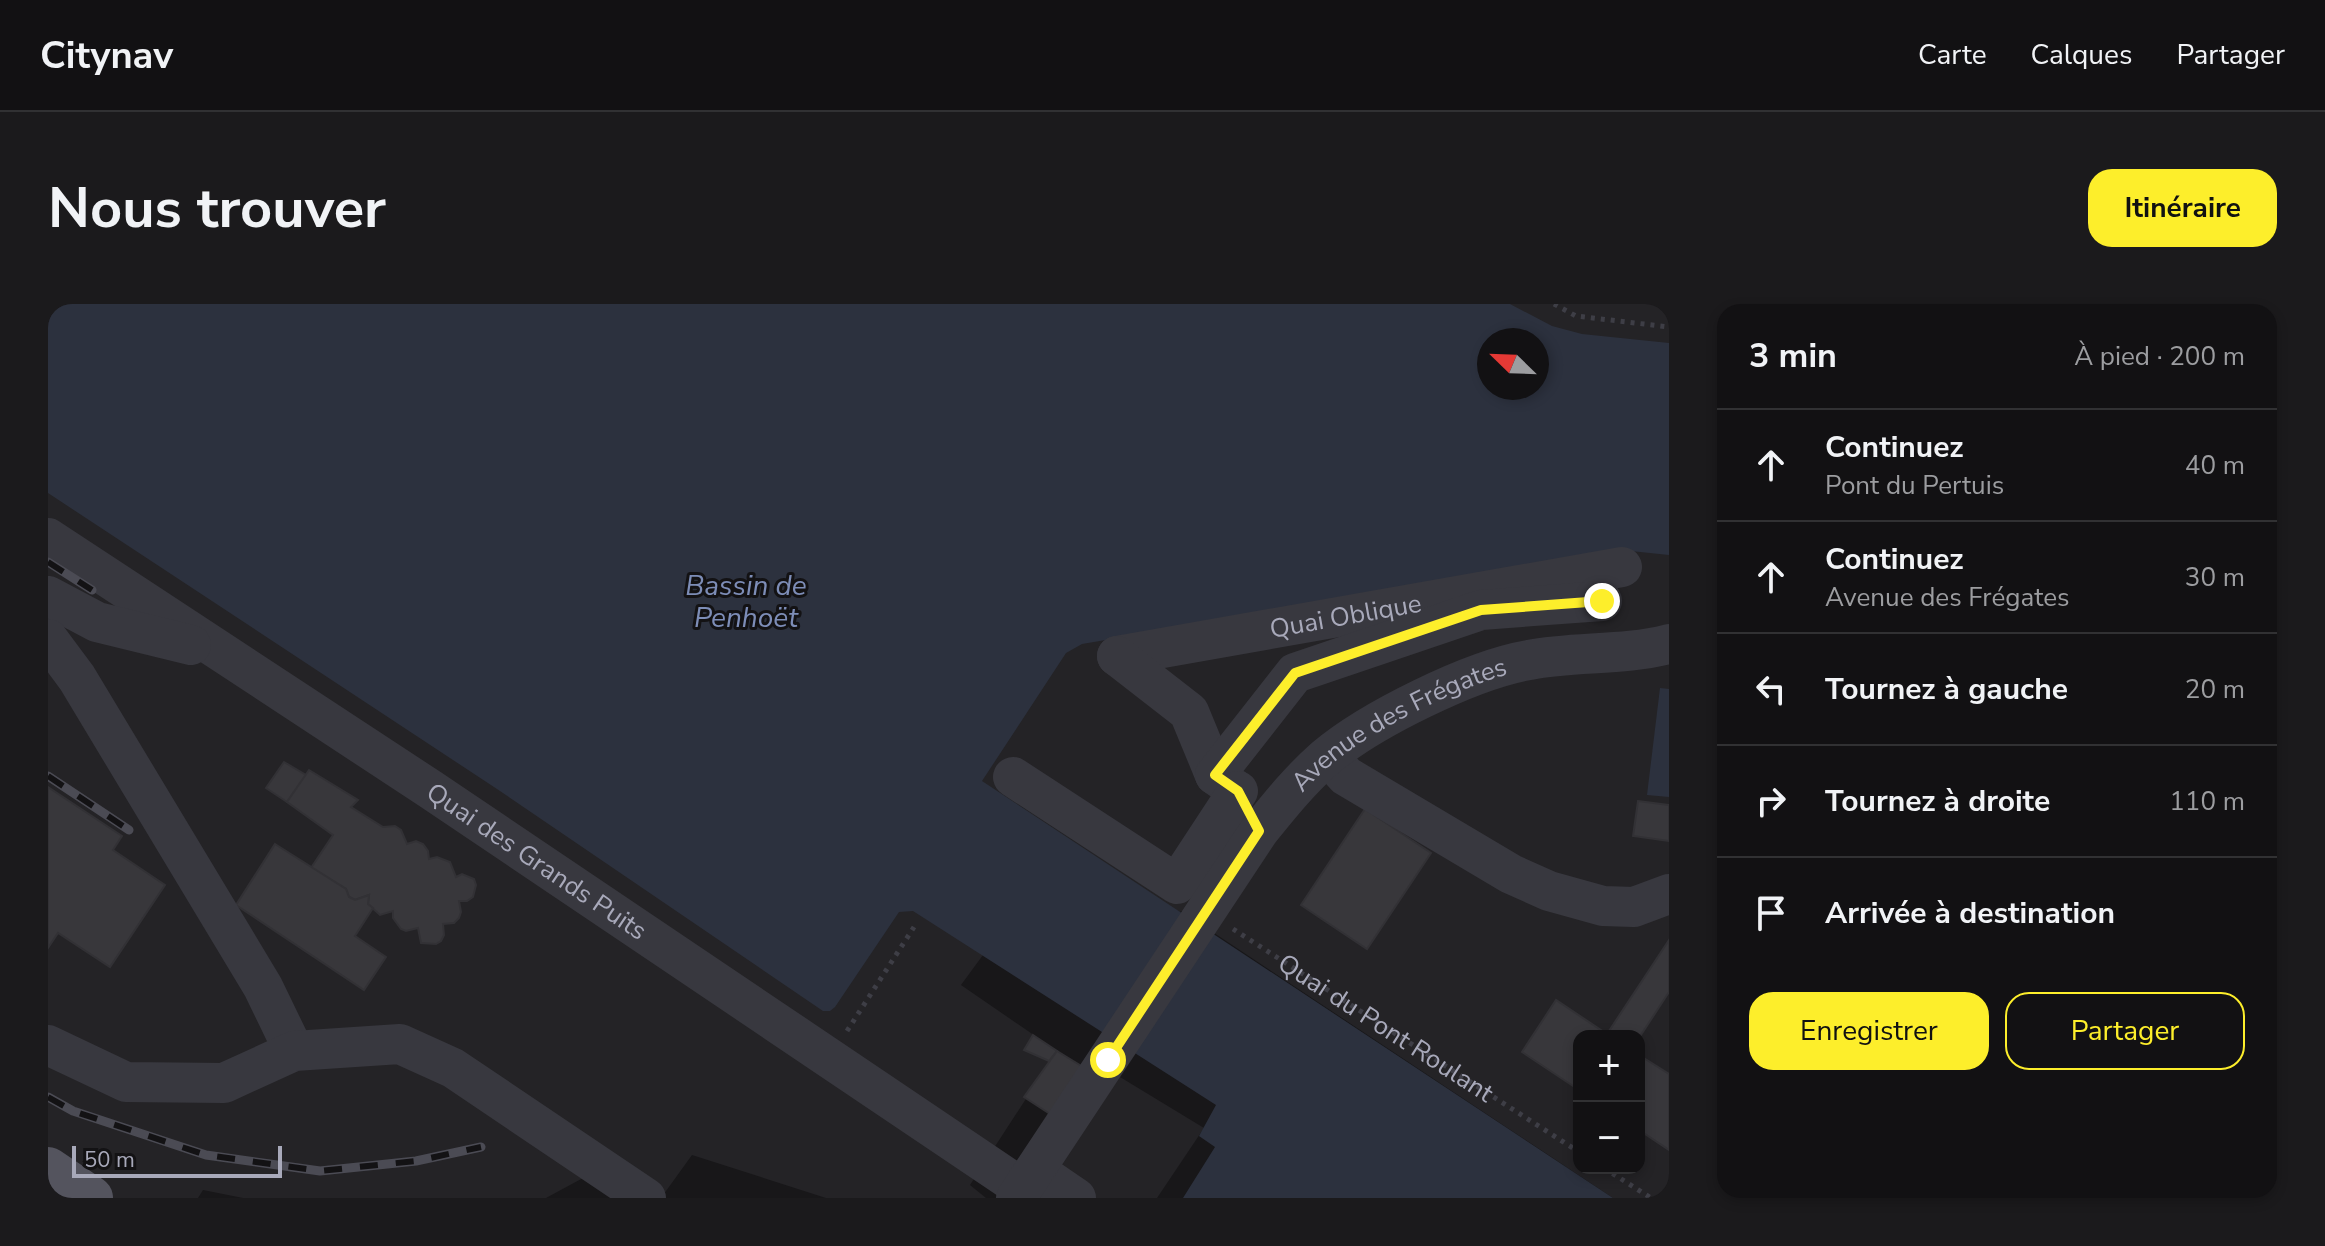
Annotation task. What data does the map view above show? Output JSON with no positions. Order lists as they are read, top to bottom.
{
  "streets": {
    "street": ["Quai Oblique", "Avenue des Frégates", "Quai des Grands Puits"],
    "path": ["Quai du Pont Roulant"]
  },
  "crossings": [
    ["Avenue des Frégates", "Quai des Grands Puits"],
    ["Avenue des Frégates", "Quai du Pont Roulant"]
  ],
  "water": ["Bassin de Penhoët"],
  "scale_bar": "50 m",
  "north": "top left",
  "page": {
    "header": "Citynav",
    "nav": ["Carte", "Calques", "Partager"],
    "buttons": [
      "Itinéraire",
      ["Enregistrer", "Partager"]
    ],
    "title": "Nous trouver",
    "heading": ["3 min", "À pied · 200 m"],
    "list": [
      ["Continuez", "Pont du Pertuis", "40 m"],
      ["Continuez", "Avenue des Frégates", "30 m"],
      ["Tournez à gauche", "20 m"],
      ["Tournez à droite", "110 m"],
      "Arrivée à destination"
    ],
    "map_buttons": ["+", "−"],
    "scale": "50 m"
  }
}
